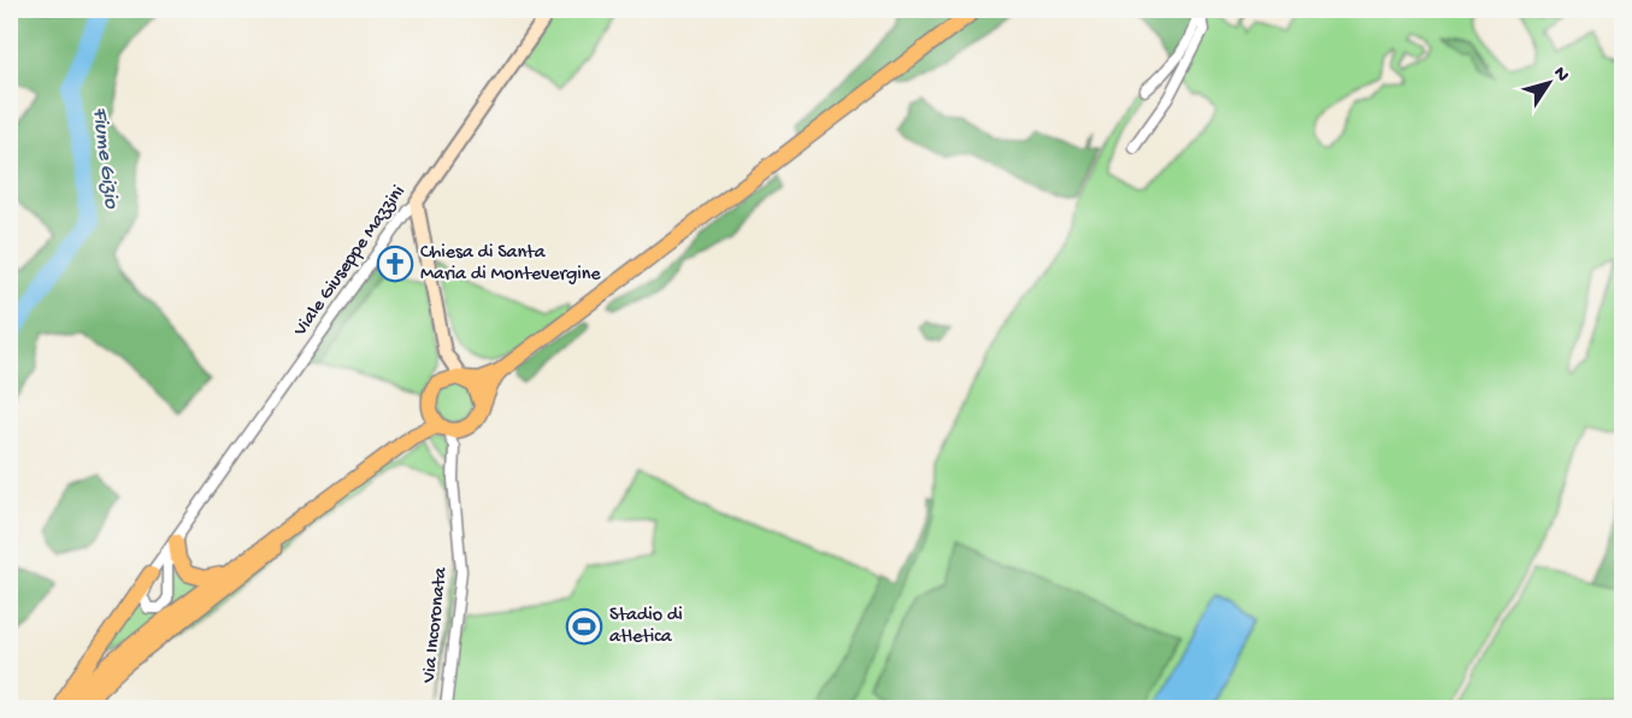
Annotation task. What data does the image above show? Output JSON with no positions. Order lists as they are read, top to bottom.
{
  "streets": {
    "main road": ["Viale Giuseppe Mazzini"],
    "street": ["Via Incoronata"]
  },
  "water": ["Fiume Gizio"],
  "places": {
    "church": ["Chiesa di Santa Maria di Montevergine"],
    "sports": ["Stadio di atletica"]
  },
  "north": "top right"
}
